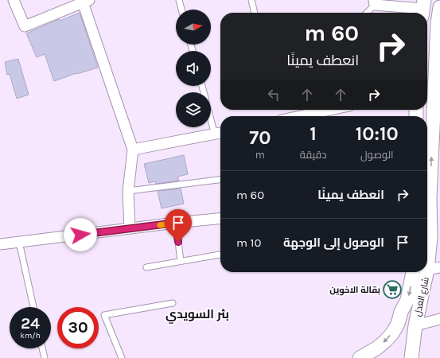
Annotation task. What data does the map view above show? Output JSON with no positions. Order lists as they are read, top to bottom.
{
  "streets": {
    "street": ["شارع العدل"]
  },
  "districts": ["بئر السويدي"],
  "places": {
    "supermarket": ["بقالة الاخوين"]
  },
  "north": "right",
  "page": {
    "turn": ["60 m", "انعطف يمينًا"],
    "eta": [
      "10:10",
      "الوصول",
      "1",
      "دقيقة",
      "70",
      "m"
    ],
    "list": [
      {
        "name": "انعطف يمينًا",
        "value": "60 m"
      },
      {
        "name": "الوصول إلى الوجهة",
        "value": "10 m"
      }
    ],
    "speed": "24 km/h",
    "limit": "30"
  }
}
